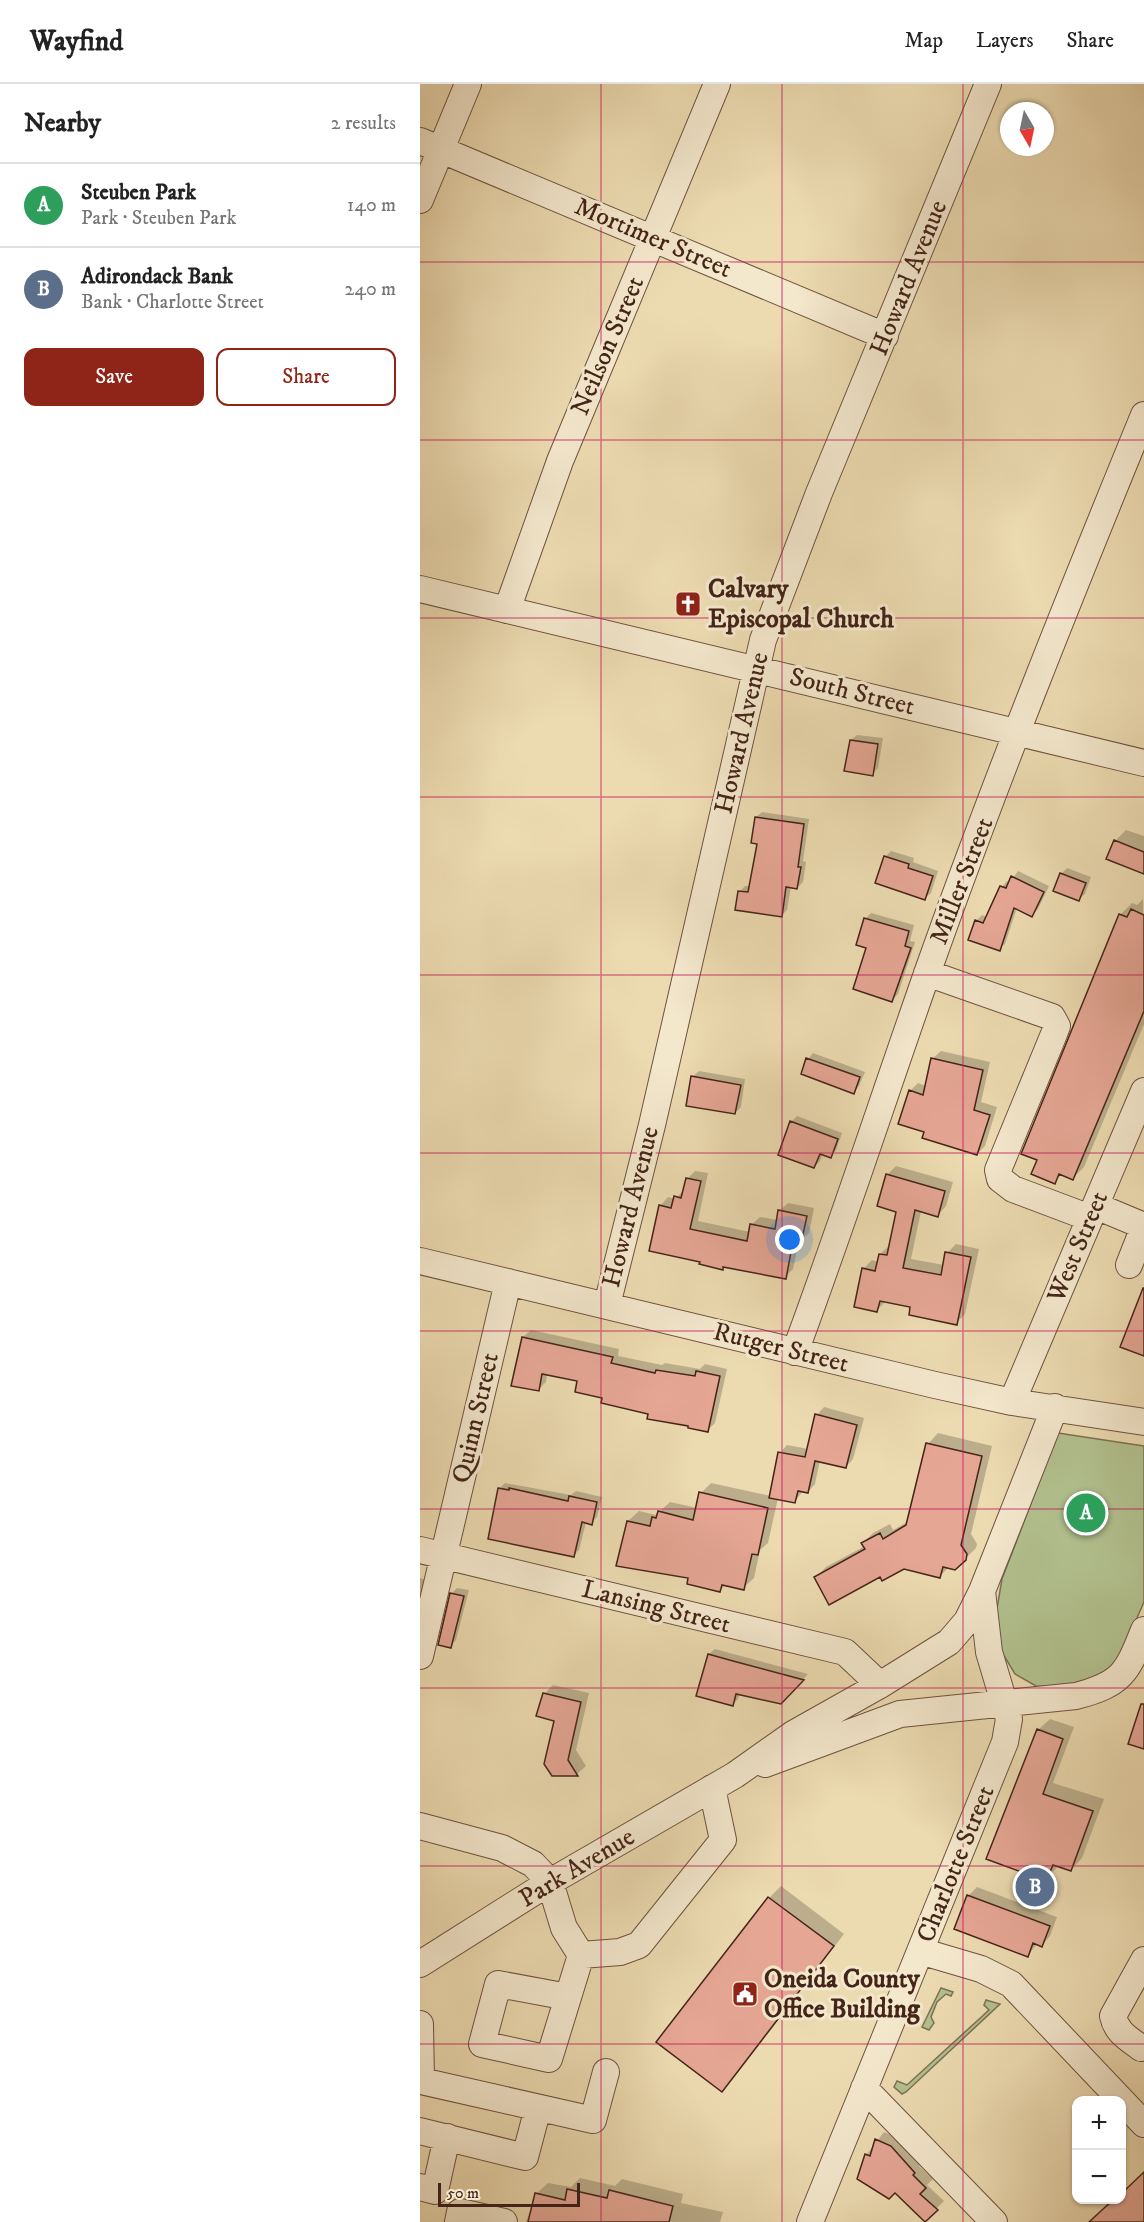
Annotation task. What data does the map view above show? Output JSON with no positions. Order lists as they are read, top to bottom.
{
  "streets": {
    "street": [
      "Mortimer Street",
      "Howard Avenue",
      "Neilson Street",
      "South Street",
      "Miller Street",
      "West Street",
      "Rutger Street",
      "Quinn Street",
      "Lansing Street",
      "Charlotte Street",
      "Park Avenue"
    ]
  },
  "crossings": [
    ["Mortimer Street", "Howard Avenue"],
    ["Mortimer Street", "Neilson Street"],
    ["Howard Avenue", "South Street"],
    ["Howard Avenue", "Rutger Street"],
    ["Neilson Street", "South Street"],
    ["South Street", "Miller Street"],
    ["Miller Street", "Rutger Street"],
    ["West Street", "Rutger Street"],
    ["Rutger Street", "Quinn Street"],
    ["Rutger Street", "Park Avenue"],
    ["Quinn Street", "Lansing Street"],
    ["Lansing Street", "Park Avenue"],
    ["Charlotte Street", "Park Avenue"]
  ],
  "places": {
    "church": ["Calvary Episcopal Church"],
    "public building": ["Oneida County Office Building"]
  },
  "scale_bar": "50 m",
  "north": "bottom",
  "page": {
    "header": "Wayfind",
    "nav": ["Map", "Layers", "Share"],
    "heading": ["Nearby", "2 results"],
    "list": [
      {
        "mark": "A",
        "name": "Steuben Park",
        "note": "Park · Steuben Park",
        "value": "140 m"
      },
      {
        "mark": "B",
        "name": "Adirondack Bank",
        "note": "Bank · Charlotte Street",
        "value": "240 m"
      }
    ],
    "buttons": ["Save", "Share"],
    "pins": ["A", "B"],
    "map_buttons": ["+", "−"],
    "scale": "50 m"
  }
}
